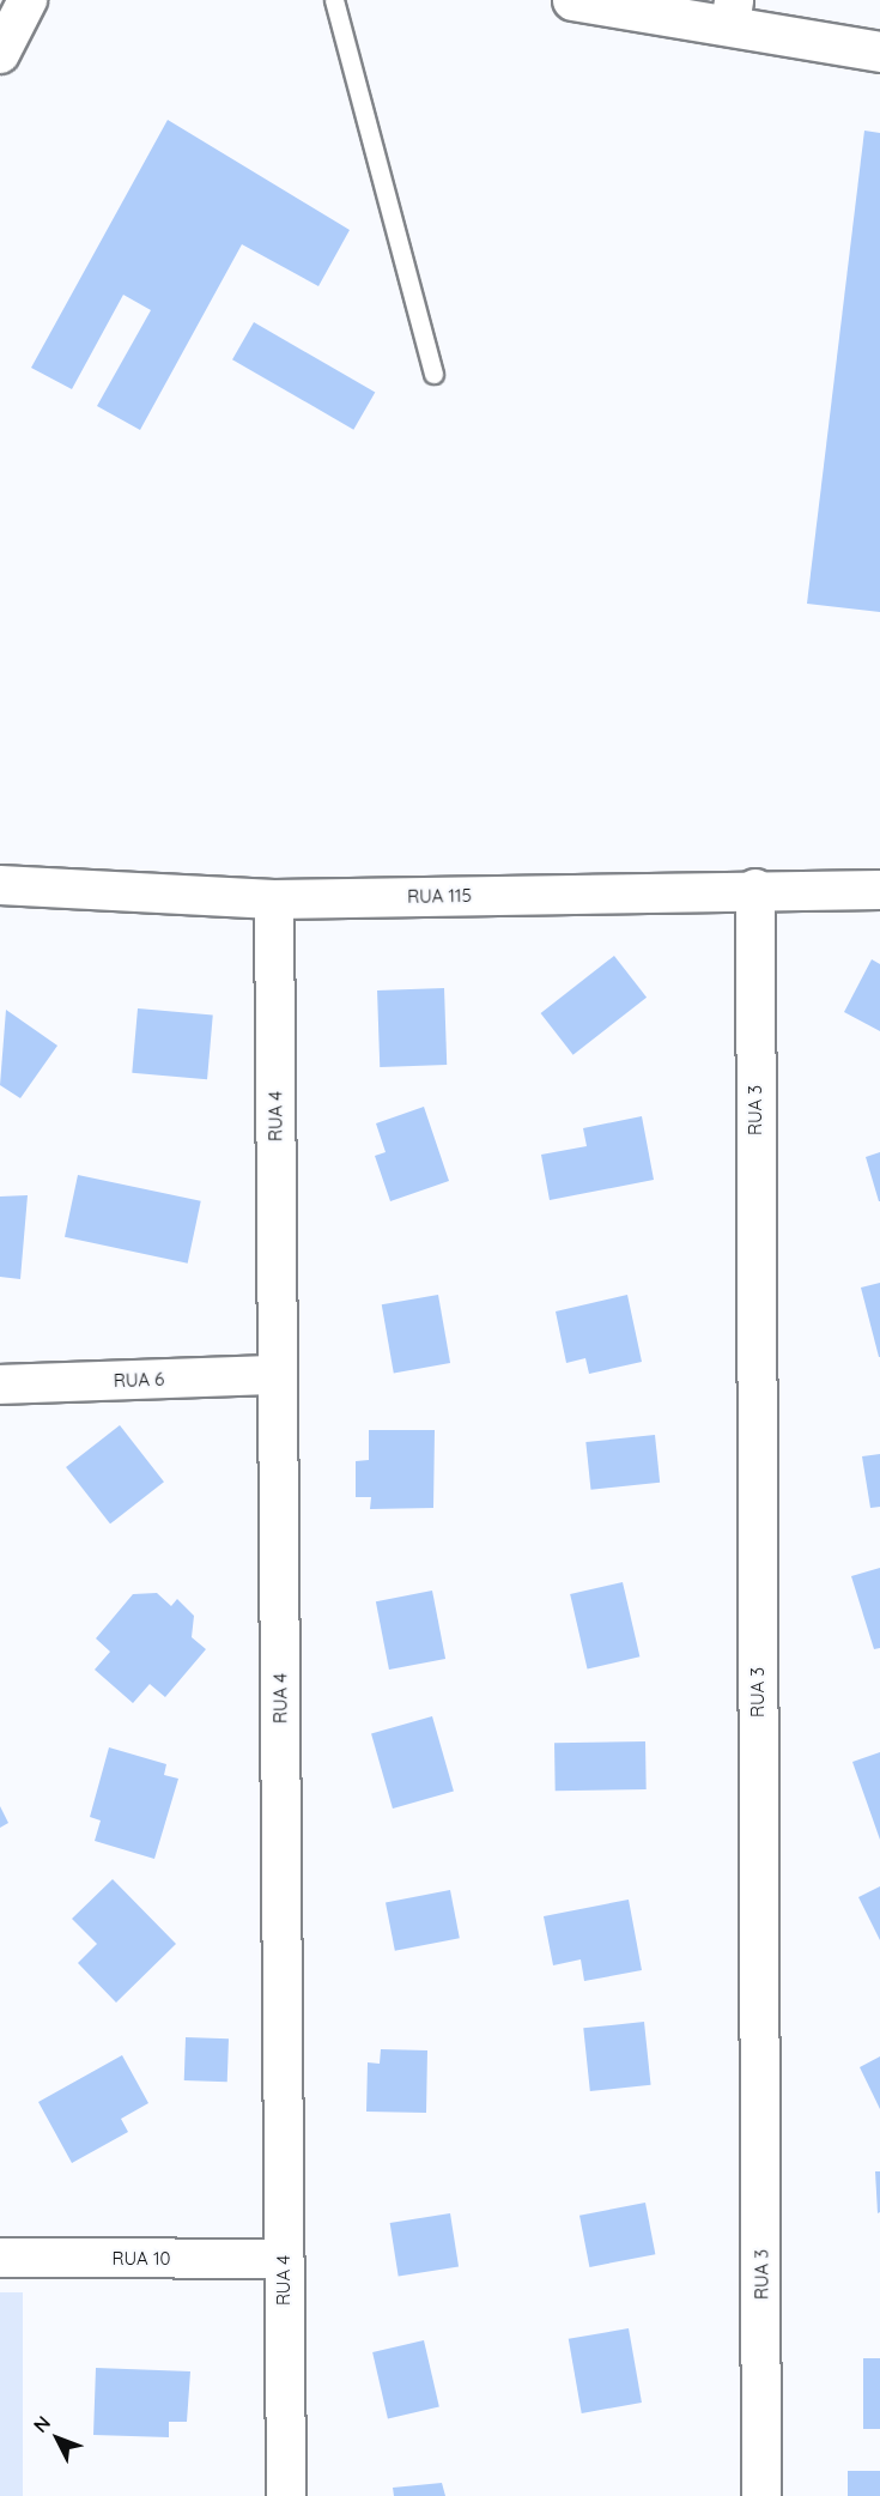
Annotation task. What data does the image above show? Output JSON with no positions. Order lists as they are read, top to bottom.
{
  "streets": {
    "street": [
      "RUA 115",
      "RUA 3",
      "RUA 4",
      "RUA 6",
      "RUA 10"
    ]
  },
  "crossings": [
    ["RUA 115", "RUA 3"],
    ["RUA 115", "RUA 4"],
    ["RUA 4", "RUA 6"],
    ["RUA 4", "RUA 10"]
  ],
  "north": "top left"
}
